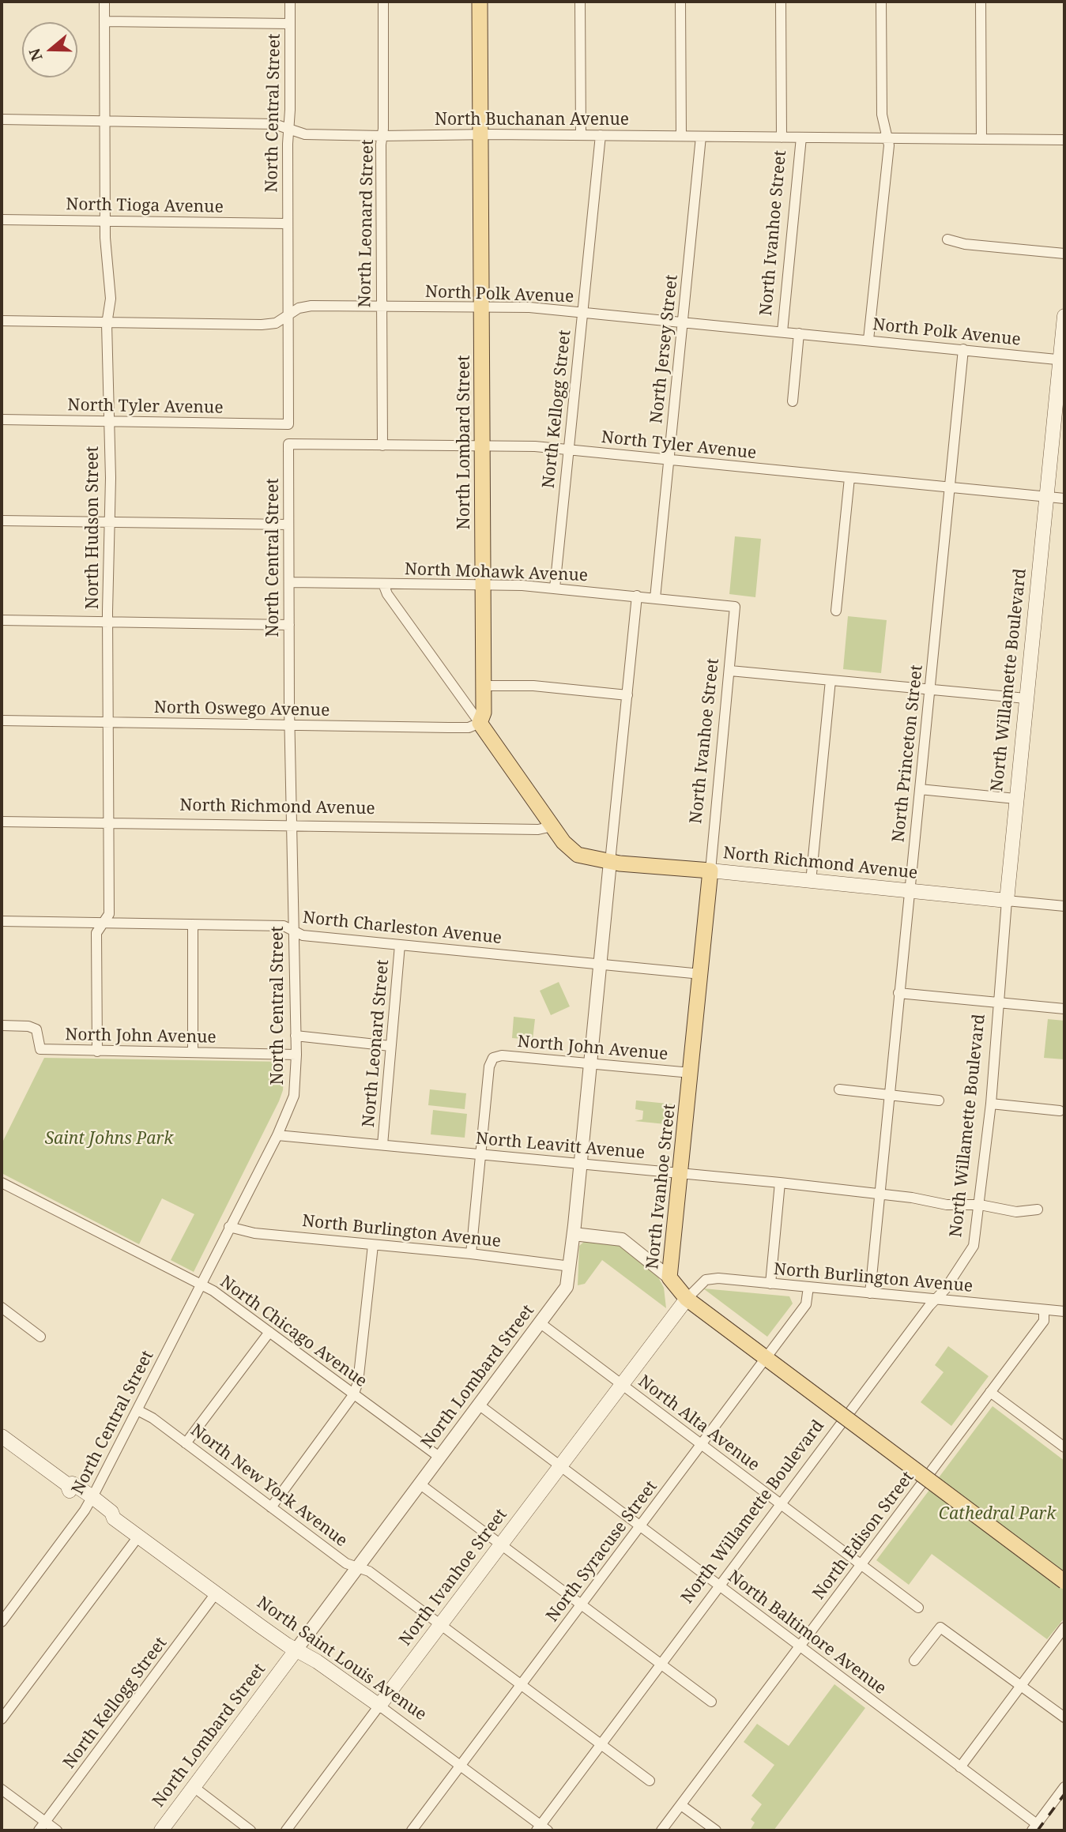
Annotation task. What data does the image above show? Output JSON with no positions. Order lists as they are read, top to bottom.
{
  "streets": {
    "main road": [
      "North Ivanhoe Street",
      "North Lombard Street",
      "North Willamette Boulevard",
      "North Richmond Avenue",
      "North Saint Louis Avenue"
    ],
    "street": [
      "North Central Street",
      "North Buchanan Avenue",
      "North Tioga Avenue",
      "North Leonard Street",
      "North Polk Avenue",
      "North Jersey Street",
      "North Tyler Avenue",
      "North Kellogg Street",
      "North Hudson Street",
      "North Mohawk Avenue",
      "North Oswego Avenue",
      "North Princeton Street",
      "North Charleston Avenue",
      "North John Avenue",
      "North Leavitt Avenue",
      "North Burlington Avenue",
      "North Chicago Avenue",
      "North Alta Avenue",
      "North New York Avenue",
      "North Edison Street",
      "North Syracuse Street",
      "North Baltimore Avenue"
    ]
  },
  "crossings": [
    ["North Central Street", "North Buchanan Avenue"],
    ["North Central Street", "North Tioga Avenue"],
    ["North Central Street", "North Polk Avenue"],
    ["North Central Street", "North Tyler Avenue"],
    ["North Central Street", "North Mohawk Avenue"],
    ["North Central Street", "North Oswego Avenue"],
    ["North Central Street", "North Richmond Avenue"],
    ["North Central Street", "North Charleston Avenue"],
    ["North Central Street", "North John Avenue"],
    ["North Central Street", "North Leavitt Avenue"],
    ["North Central Street", "North Burlington Avenue"],
    ["North Central Street", "North Chicago Avenue"],
    ["North Central Street", "North New York Avenue"],
    ["North Central Street", "North Saint Louis Avenue"],
    ["North Buchanan Avenue", "North Leonard Street"],
    ["North Buchanan Avenue", "North Ivanhoe Street"],
    ["North Buchanan Avenue", "North Jersey Street"],
    ["North Buchanan Avenue", "North Kellogg Street"],
    ["North Buchanan Avenue", "North Lombard Street"],
    ["North Buchanan Avenue", "North Hudson Street"],
    ["North Tioga Avenue", "North Hudson Street"],
    ["North Leonard Street", "North Polk Avenue"],
    ["North Leonard Street", "North Tyler Avenue"],
    ["North Leonard Street", "North Charleston Avenue"],
    ["North Leonard Street", "North Leavitt Avenue"],
    ["North Ivanhoe Street", "North Polk Avenue"],
    ["North Ivanhoe Street", "North Mohawk Avenue"],
    ["North Ivanhoe Street", "North Richmond Avenue"],
    ["North Ivanhoe Street", "North Charleston Avenue"],
    ["North Ivanhoe Street", "North John Avenue"],
    ["North Ivanhoe Street", "North Leavitt Avenue"],
    ["North Ivanhoe Street", "North Burlington Avenue"],
    ["North Ivanhoe Street", "North Alta Avenue"],
    ["North Ivanhoe Street", "North New York Avenue"],
    ["North Ivanhoe Street", "North Baltimore Avenue"],
    ["North Ivanhoe Street", "North Saint Louis Avenue"],
    ["North Polk Avenue", "North Jersey Street"],
    ["North Polk Avenue", "North Kellogg Street"],
    ["North Polk Avenue", "North Lombard Street"],
    ["North Polk Avenue", "North Hudson Street"],
    ["North Polk Avenue", "North Willamette Boulevard"],
    ["North Polk Avenue", "North Princeton Street"],
    ["North Jersey Street", "North Tyler Avenue"],
    ["North Jersey Street", "North Mohawk Avenue"],
    ["North Tyler Avenue", "North Kellogg Street"],
    ["North Tyler Avenue", "North Lombard Street"],
    ["North Tyler Avenue", "North Hudson Street"],
    ["North Tyler Avenue", "North Willamette Boulevard"],
    ["North Tyler Avenue", "North Princeton Street"],
    ["North Kellogg Street", "North Mohawk Avenue"],
    ["North Kellogg Street", "North Saint Louis Avenue"],
    ["North Lombard Street", "North Mohawk Avenue"],
    ["North Lombard Street", "North Oswego Avenue"],
    ["North Lombard Street", "North Richmond Avenue"],
    ["North Lombard Street", "North Charleston Avenue"],
    ["North Lombard Street", "North John Avenue"],
    ["North Lombard Street", "North Leavitt Avenue"],
    ["North Lombard Street", "North Burlington Avenue"],
    ["North Lombard Street", "North Chicago Avenue"],
    ["North Lombard Street", "North Alta Avenue"],
    ["North Lombard Street", "North New York Avenue"],
    ["North Lombard Street", "North Baltimore Avenue"],
    ["North Lombard Street", "North Saint Louis Avenue"],
    ["North Hudson Street", "North Oswego Avenue"],
    ["North Hudson Street", "North Richmond Avenue"],
    ["North Hudson Street", "North Charleston Avenue"],
    ["North Hudson Street", "North John Avenue"],
    ["North Willamette Boulevard", "North Richmond Avenue"],
    ["North Willamette Boulevard", "North Leavitt Avenue"],
    ["North Willamette Boulevard", "North Burlington Avenue"],
    ["North Willamette Boulevard", "North Alta Avenue"],
    ["North Willamette Boulevard", "North New York Avenue"],
    ["North Willamette Boulevard", "North Baltimore Avenue"],
    ["North Willamette Boulevard", "North Saint Louis Avenue"],
    ["North Princeton Street", "North Richmond Avenue"],
    ["North Princeton Street", "North Leavitt Avenue"],
    ["North Princeton Street", "North Burlington Avenue"],
    ["North John Avenue", "North Leavitt Avenue"],
    ["North Burlington Avenue", "North Edison Street"],
    ["North Burlington Avenue", "North Syracuse Street"],
    ["North Alta Avenue", "North Edison Street"],
    ["North Alta Avenue", "North Syracuse Street"],
    ["North New York Avenue", "North Syracuse Street"],
    ["North Edison Street", "North Baltimore Avenue"],
    ["North Syracuse Street", "North Baltimore Avenue"],
    ["North Syracuse Street", "North Saint Louis Avenue"]
  ],
  "parks": ["Saint Johns Park", "Cathedral Park"],
  "north": "left"
}
